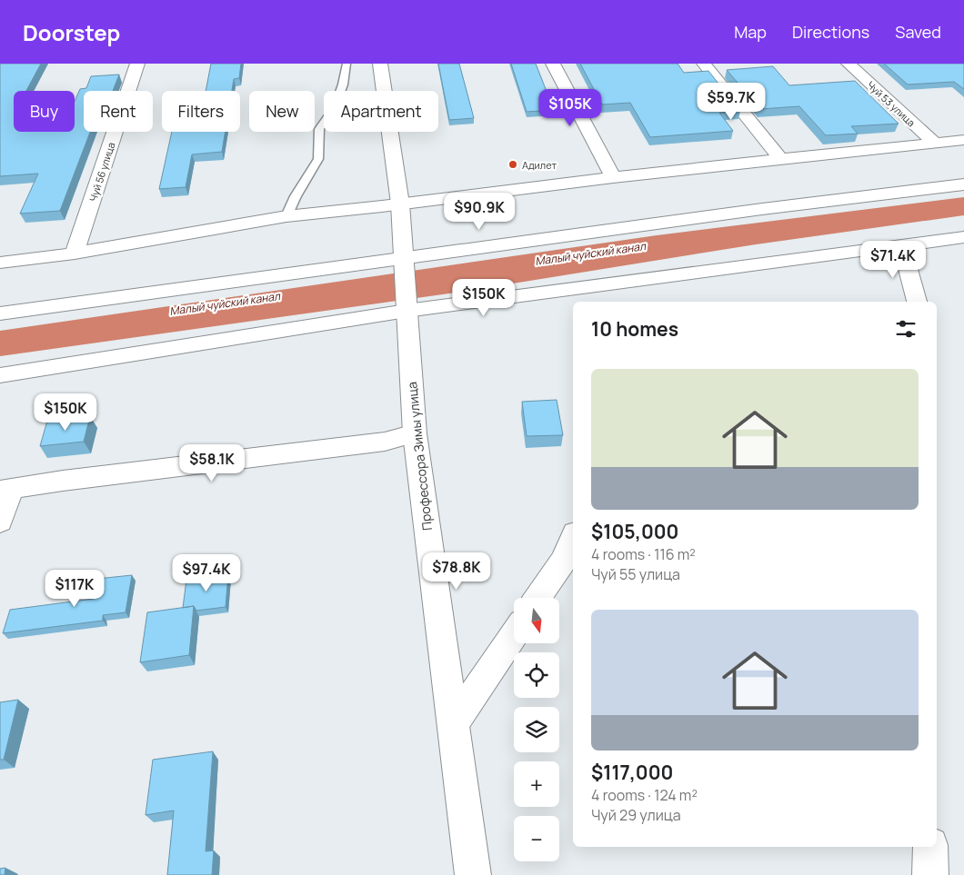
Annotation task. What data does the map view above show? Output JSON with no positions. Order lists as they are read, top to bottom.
{
  "streets": {
    "street": ["Чуй 53 улица", "Чуй 56 улица", "Профессора Зимы улица"]
  },
  "water": ["Малый чуйский канал"],
  "places": ["Адилет"],
  "north": "bottom",
  "page": {
    "header": "Doorstep",
    "nav": ["Map", "Directions", "Saved"],
    "price": [
      "$59.7K",
      "$105K",
      "$90.9K",
      "$71.4K",
      "$150K",
      "$150K",
      "$58.1K",
      "$78.8K",
      "$97.4K",
      "$117K"
    ],
    "chip": [
      "Buy",
      "Rent",
      "Filters",
      "New",
      "Apartment"
    ],
    "heading": "10 homes",
    "list": [
      {
        "name": "$105,000",
        "note": "4 rooms · 116 m² · Чуй 55 улица"
      },
      {
        "name": "$117,000",
        "note": "4 rooms · 124 m² · Чуй 29 улица"
      }
    ],
    "map_buttons": ["+", "−"]
  }
}
